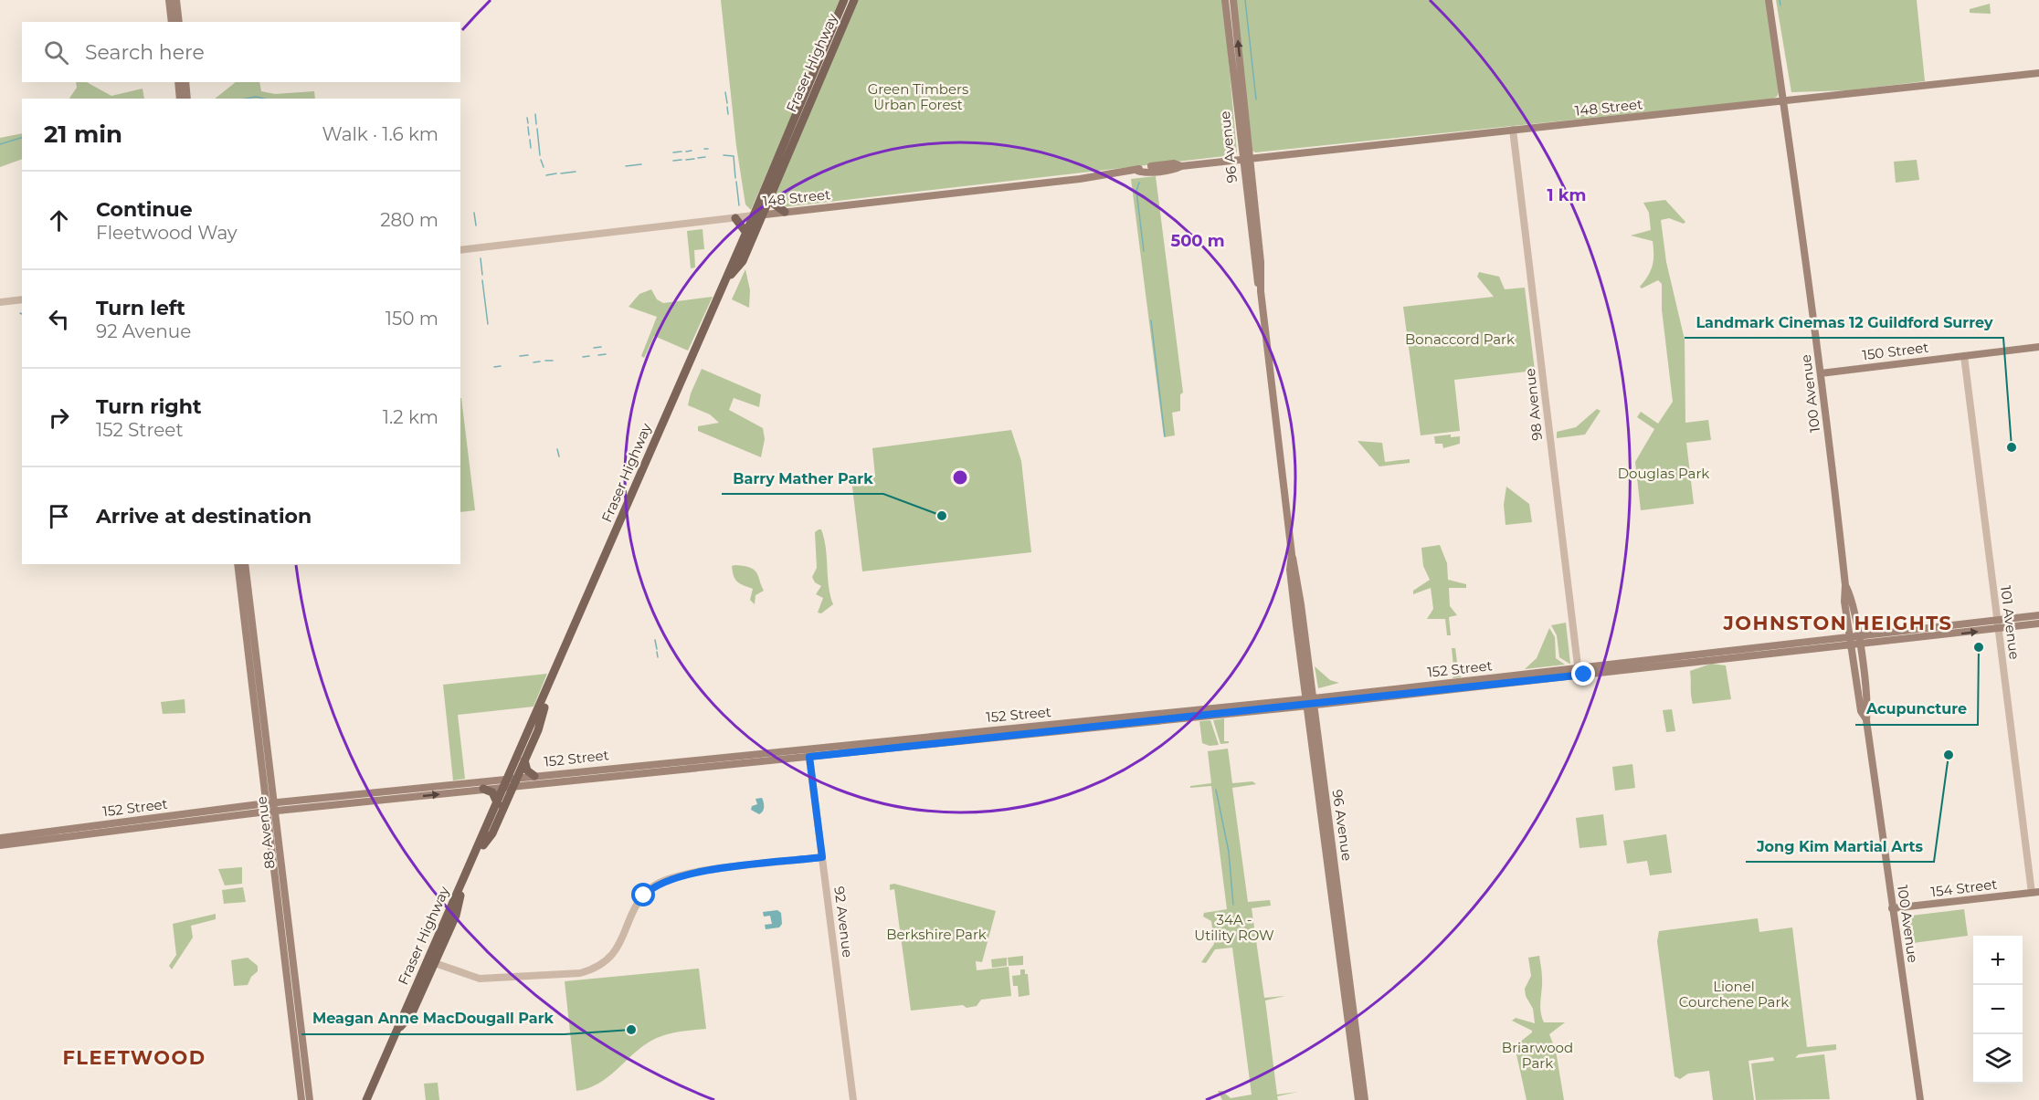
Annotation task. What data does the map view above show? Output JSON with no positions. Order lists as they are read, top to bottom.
{
  "streets": {
    "main road": [
      "Fraser Highway",
      "148 Street",
      "96 Avenue",
      "150 Street",
      "100 Avenue",
      "152 Street",
      "88 Avenue",
      "154 Street"
    ],
    "street": ["98 Avenue", "101 Avenue", "92 Avenue"]
  },
  "crossings": [
    ["Fraser Highway", "148 Street"],
    ["Fraser Highway", "152 Street"],
    ["148 Street", "96 Avenue"],
    ["148 Street", "100 Avenue"],
    ["148 Street", "98 Avenue"],
    ["96 Avenue", "152 Street"],
    ["150 Street", "100 Avenue"],
    ["150 Street", "101 Avenue"],
    ["100 Avenue", "152 Street"],
    ["100 Avenue", "154 Street"],
    ["98 Avenue", "152 Street"],
    ["101 Avenue", "152 Street"],
    ["101 Avenue", "154 Street"],
    ["152 Street", "88 Avenue"],
    ["152 Street", "92 Avenue"]
  ],
  "districts": ["JOHNSTON HEIGHTS", "FLEETWOOD"],
  "parks": [
    "Green Timbers Urban Forest",
    "Bonaccord Park",
    "Douglas Park",
    "34A - Utility ROW",
    "Berkshire Park",
    "Lionel Courchene Park",
    "Briarwood Park"
  ],
  "places": [
    "Landmark Cinemas 12 Guildford Surrey",
    "Barry Mather Park",
    "Acupuncture",
    "Jong Kim Martial Arts",
    "Meagan Anne MacDougall Park"
  ],
  "page": {
    "search": "Search here",
    "heading": ["21 min", "Walk · 1.6 km"],
    "list": [
      ["Continue", "Fleetwood Way", "280 m"],
      ["Turn left", "92 Avenue", "150 m"],
      ["Turn right", "152 Street", "1.2 km"],
      "Arrive at destination"
    ],
    "map_buttons": ["+", "−"]
  },
  "rings": ["1 km", "500 m"]
}
